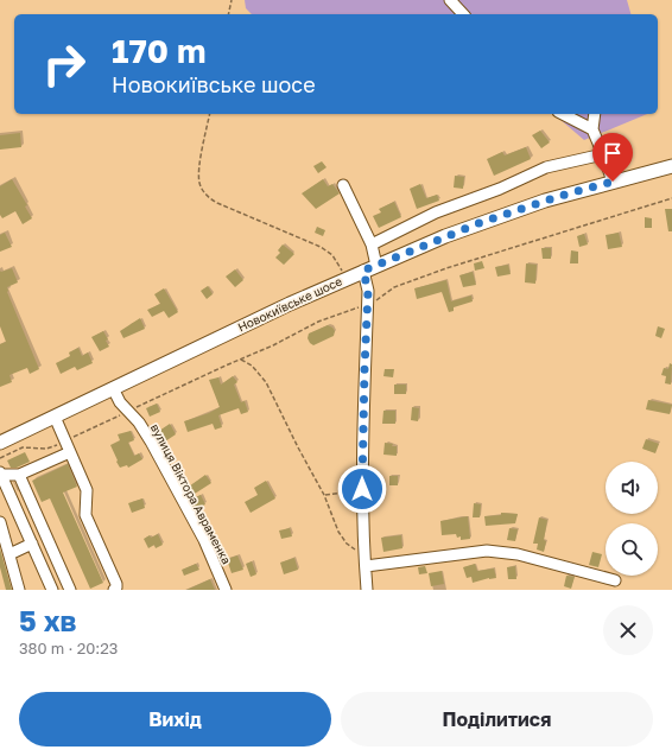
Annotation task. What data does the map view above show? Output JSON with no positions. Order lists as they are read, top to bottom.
{
  "streets": {
    "main road": ["Новокиївське шосе"],
    "street": ["вулиця Віктора Авраменка"]
  },
  "crossings": [
    ["Новокиївське шосе", "вулиця Віктора Авраменка"]
  ],
  "page": {
    "turn": ["170 m", "Новокиївське шосе"],
    "heading": ["5 хв", "380 m · 20:23"],
    "buttons": ["Вихід", "Поділитися"]
  }
}
